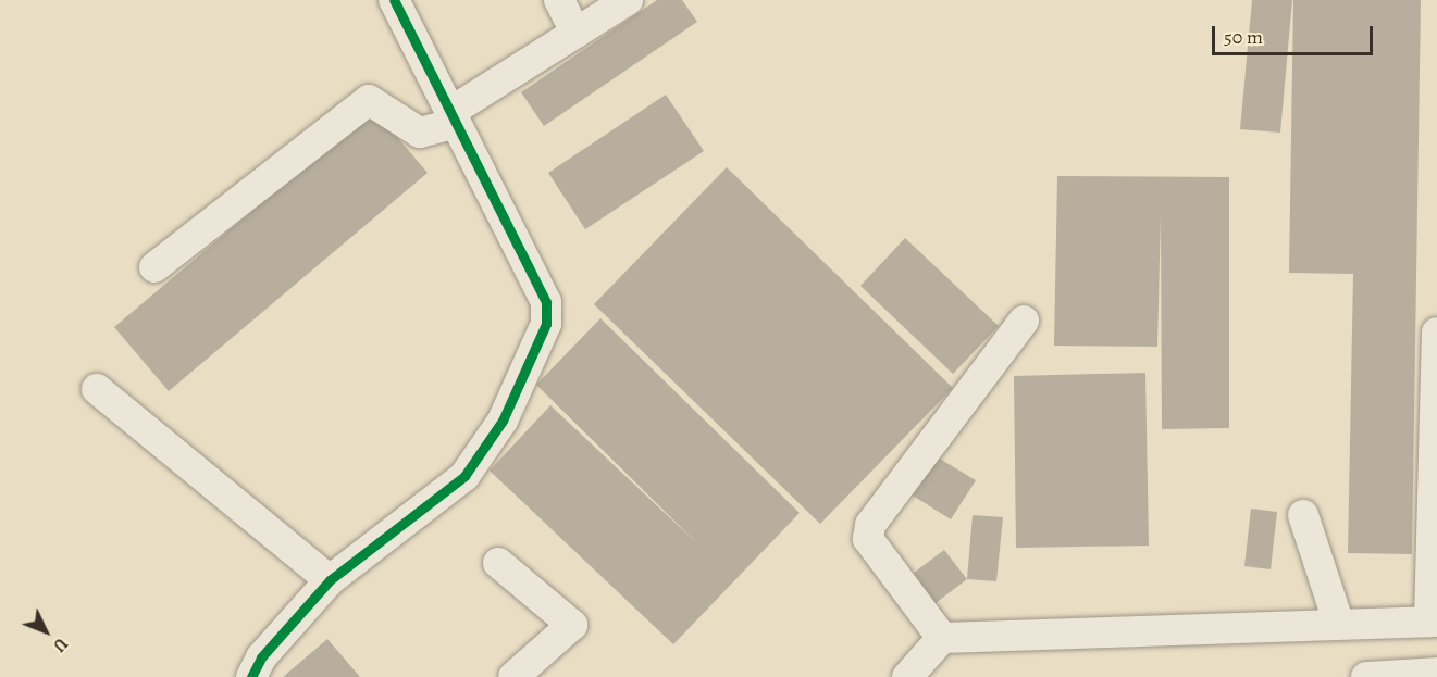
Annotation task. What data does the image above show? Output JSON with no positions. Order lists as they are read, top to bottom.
{
  "scale_bar": "50 m",
  "north": "bottom right"
}
